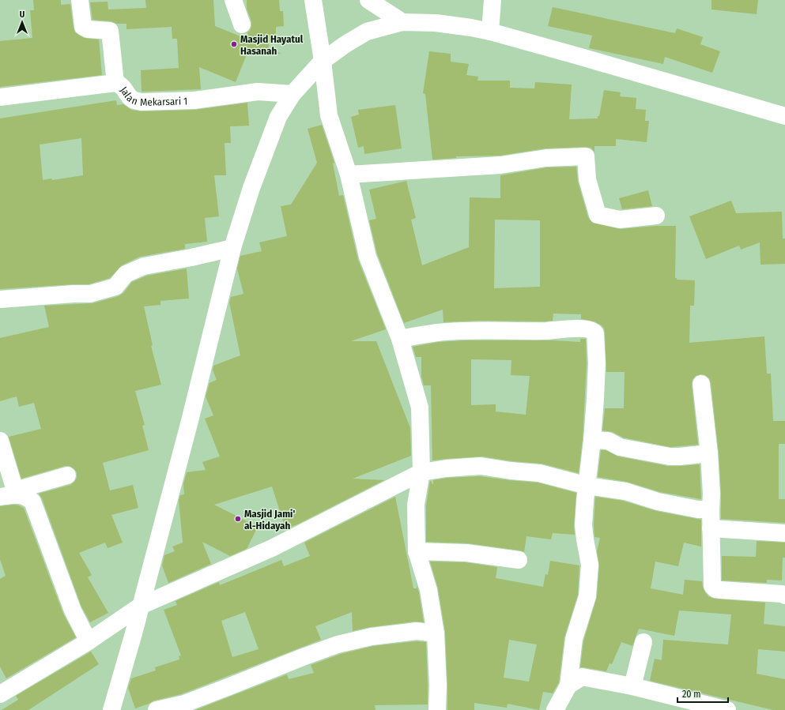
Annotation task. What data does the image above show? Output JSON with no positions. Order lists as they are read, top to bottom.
{
  "streets": {
    "main road": ["Jalan Mekarsari 1"]
  },
  "places": ["Masjid Hayatul Hasanah", "Masjid Jami' al-Hidayah"],
  "scale_bar": "20 m",
  "north": "top"
}
